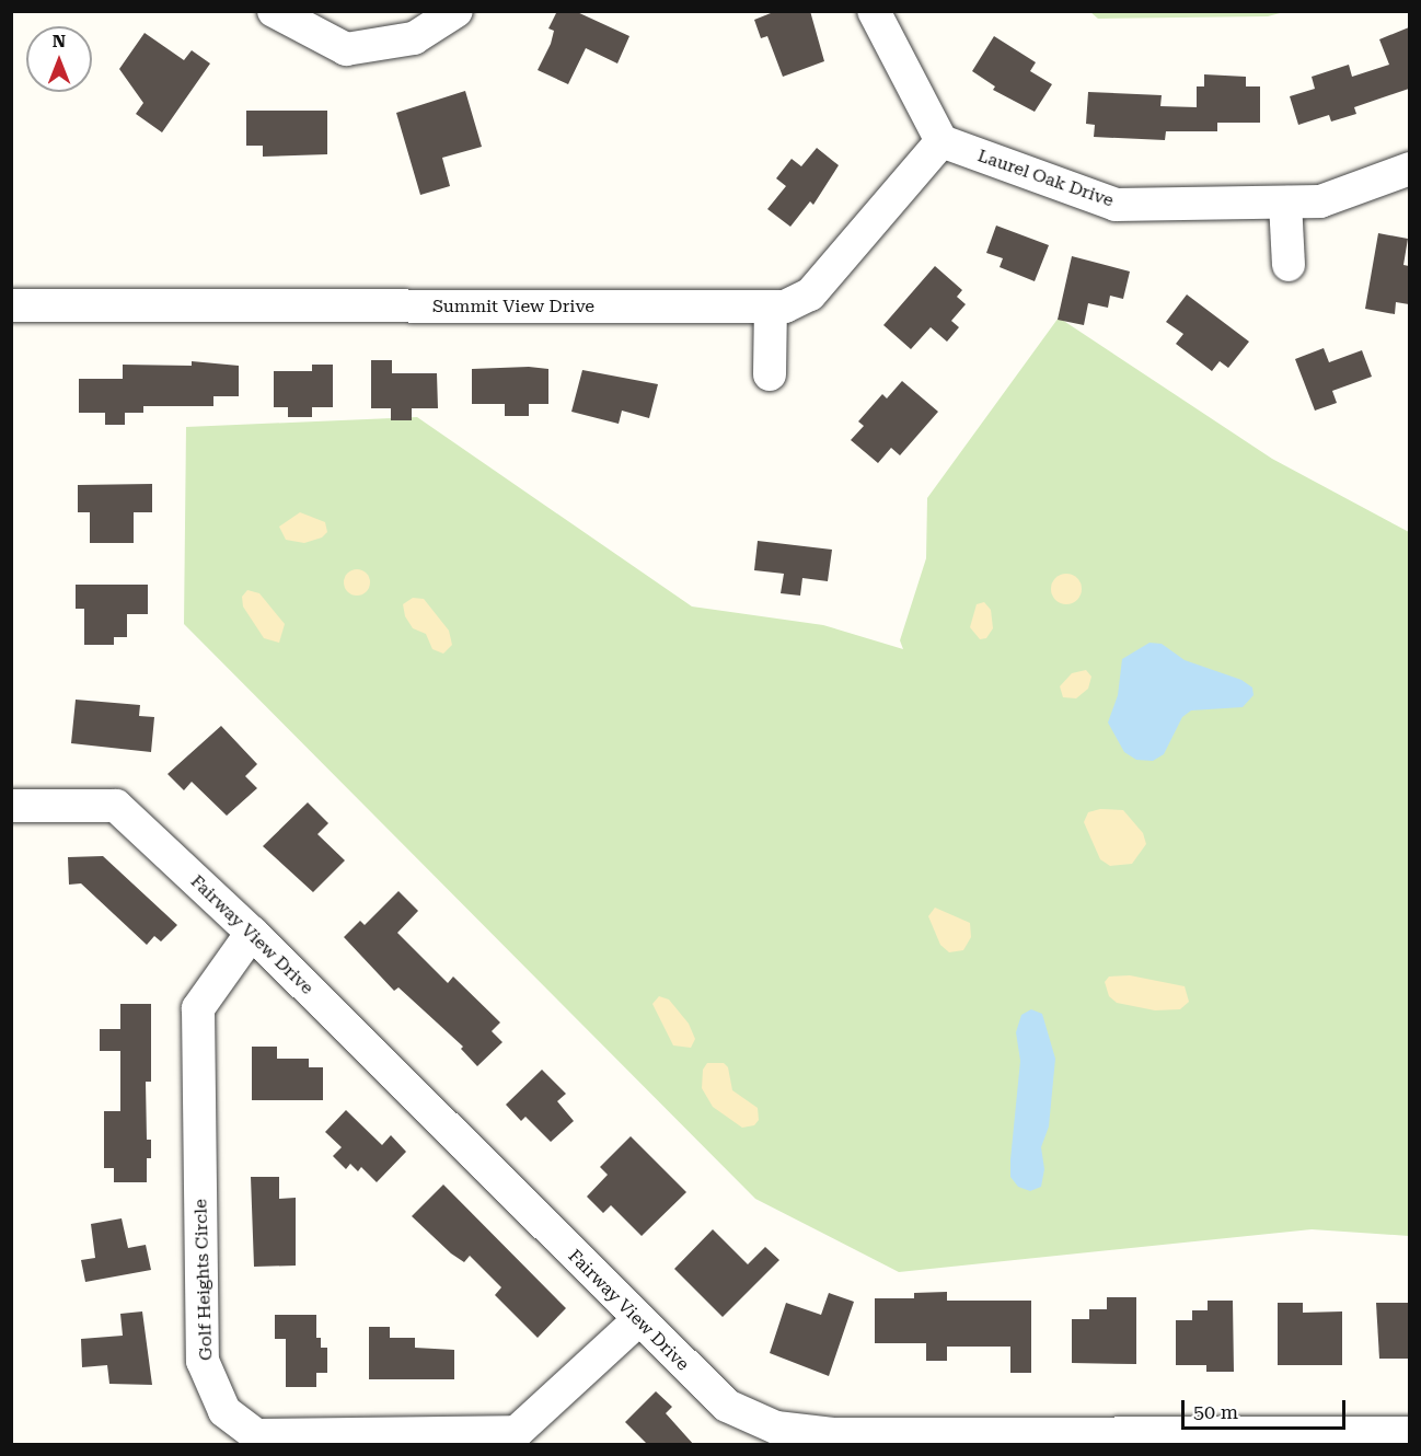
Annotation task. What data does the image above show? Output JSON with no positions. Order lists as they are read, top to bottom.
{
  "streets": {
    "street": [
      "Laurel Oak Drive",
      "Summit View Drive",
      "Fairway View Drive",
      "Golf Heights Circle"
    ]
  },
  "crossings": [
    ["Laurel Oak Drive", "Summit View Drive"],
    ["Fairway View Drive", "Golf Heights Circle"]
  ],
  "scale_bar": "50 m",
  "north": "top"
}
